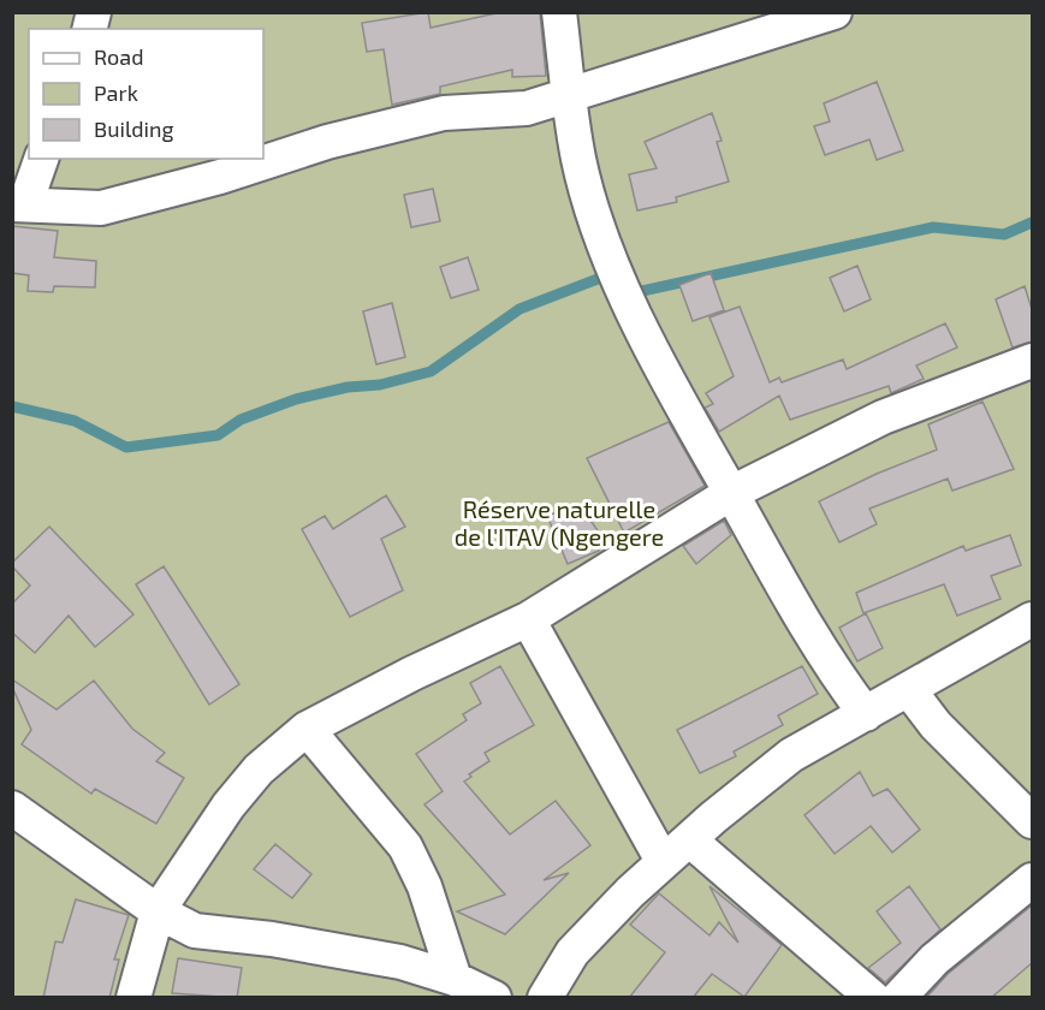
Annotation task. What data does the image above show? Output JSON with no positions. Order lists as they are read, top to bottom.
{
  "parks": ["Réserve naturelle de l'ITAV (Ngengere"],
  "legend": ["Road", "Park", "Building"]
}
